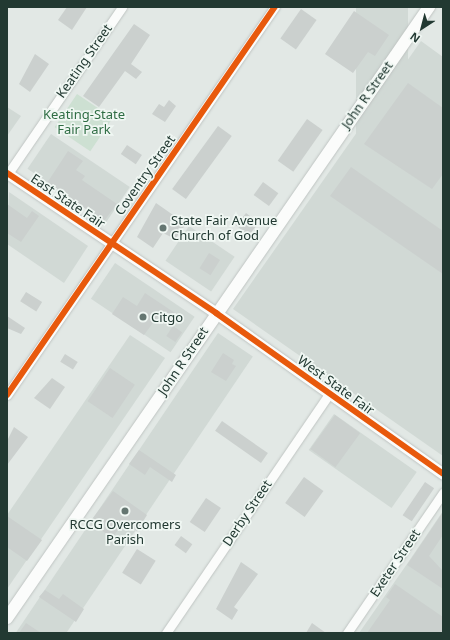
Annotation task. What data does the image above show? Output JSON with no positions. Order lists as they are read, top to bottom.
{
  "streets": {
    "main road": ["John R Street"],
    "street": [
      "Keating Street",
      "Coventry Street",
      "East State Fair",
      "West State Fair",
      "Derby Street",
      "Exeter Street"
    ]
  },
  "crossings": [
    ["Keating Street", "East State Fair"],
    ["John R Street", "East State Fair"],
    ["John R Street", "West State Fair"],
    ["Coventry Street", "East State Fair"],
    ["East State Fair", "West State Fair"],
    ["West State Fair", "Derby Street"]
  ],
  "parks": ["Keating-State Fair Park"],
  "places": ["State Fair Avenue Church of God", "Citgo", "RCCG Overcomers Parish"],
  "north": "bottom left"
}
